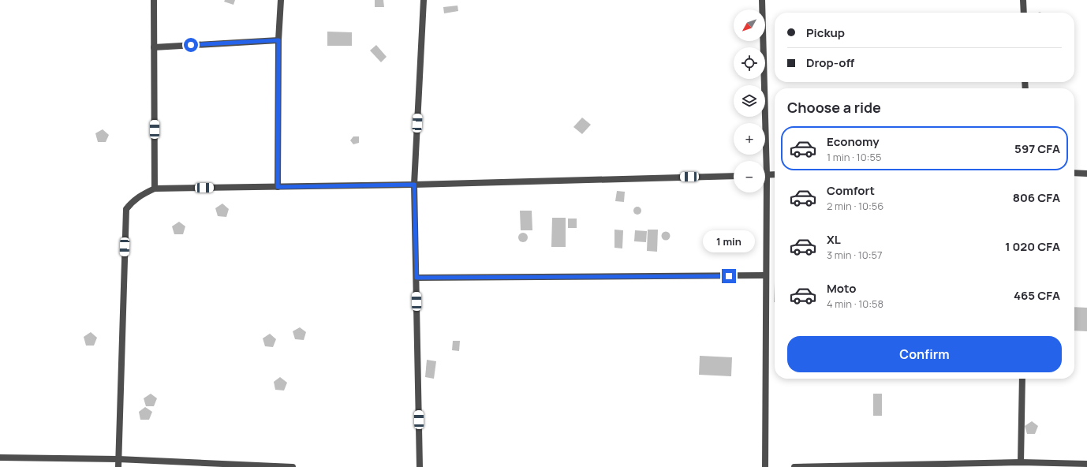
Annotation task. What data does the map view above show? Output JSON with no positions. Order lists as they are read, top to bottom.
{
  "north": "bottom left",
  "page": {
    "map_buttons": ["+", "−"],
    "banner": ["Pickup", "Drop-off"],
    "heading": "Choose a ride",
    "list": [
      {
        "name": "Economy",
        "note": "1 min · 10:55",
        "value": "597 CFA"
      },
      {
        "name": "Comfort",
        "note": "2 min · 10:56",
        "value": "806 CFA"
      },
      {
        "name": "XL",
        "note": "3 min · 10:57",
        "value": "1 020 CFA"
      },
      {
        "name": "Moto",
        "note": "4 min · 10:58",
        "value": "465 CFA"
      }
    ],
    "bubble": "1 min",
    "buttons": "Confirm"
  }
}
